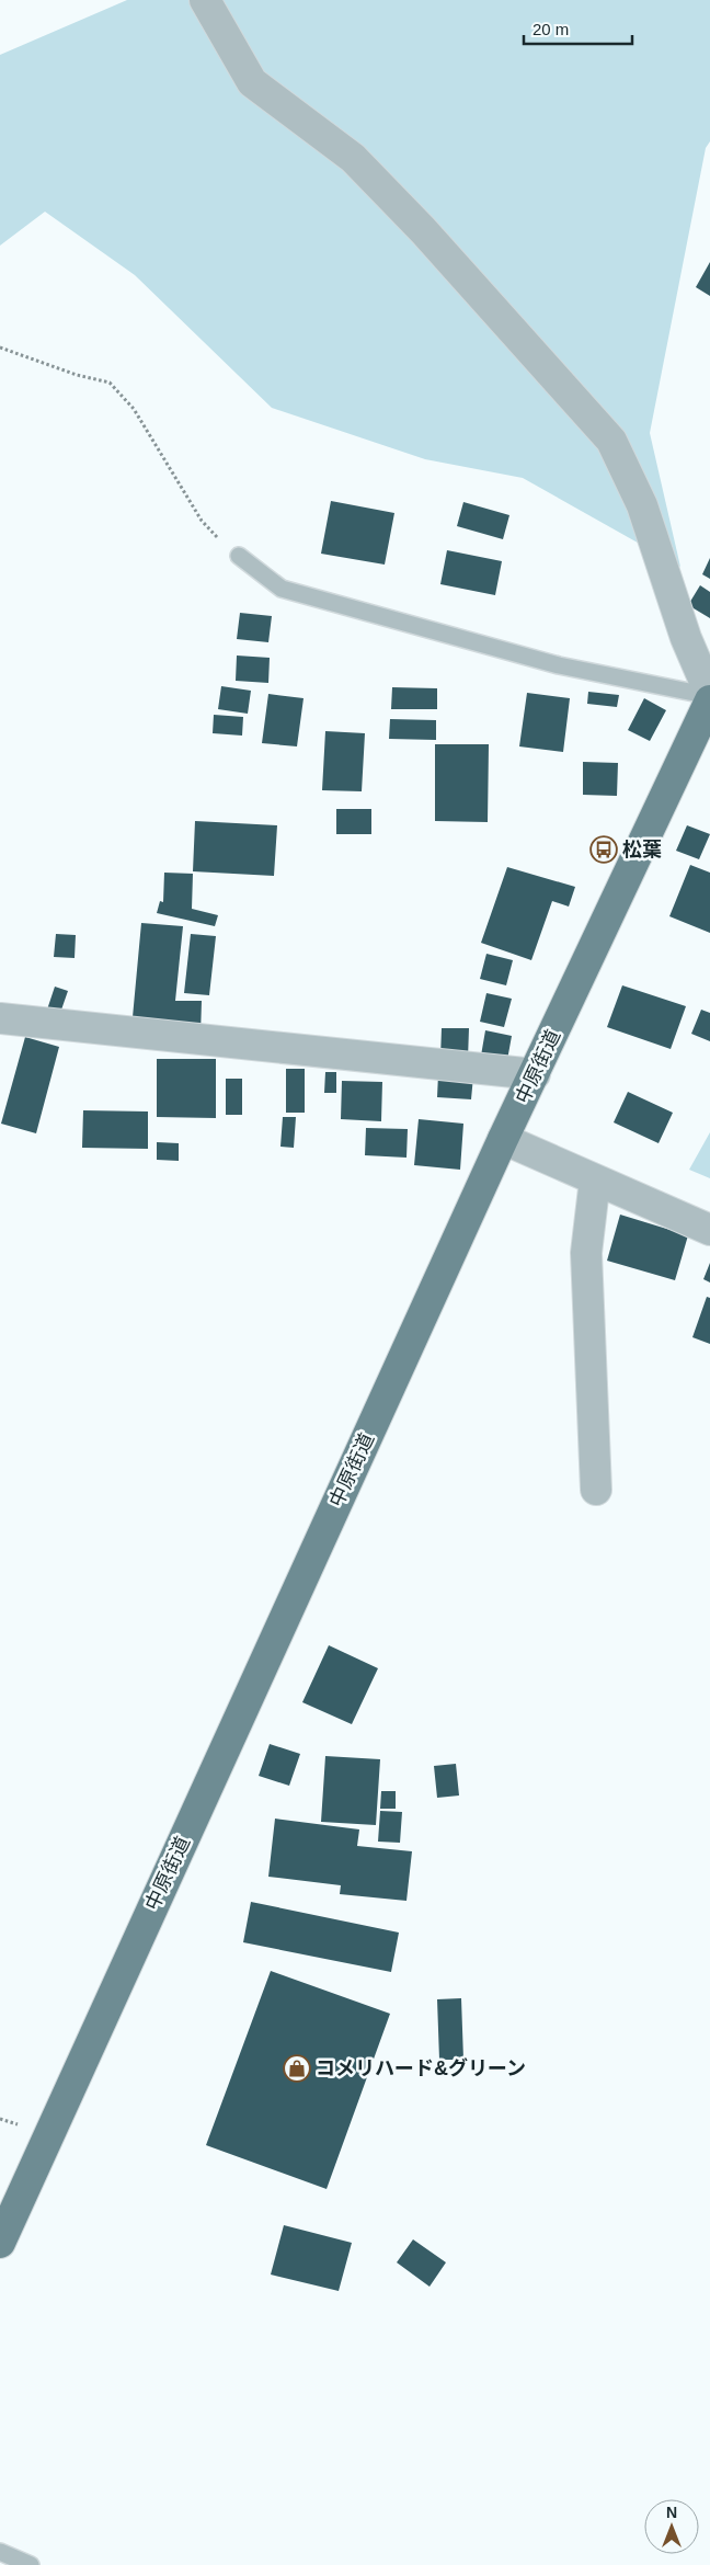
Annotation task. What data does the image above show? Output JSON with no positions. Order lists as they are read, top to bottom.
{
  "streets": {
    "main road": ["中原街道"]
  },
  "places": {
    "bus stop": ["松葉"],
    "shop": ["コメリハード&グリーン"]
  },
  "scale_bar": "20 m",
  "north": "top"
}
